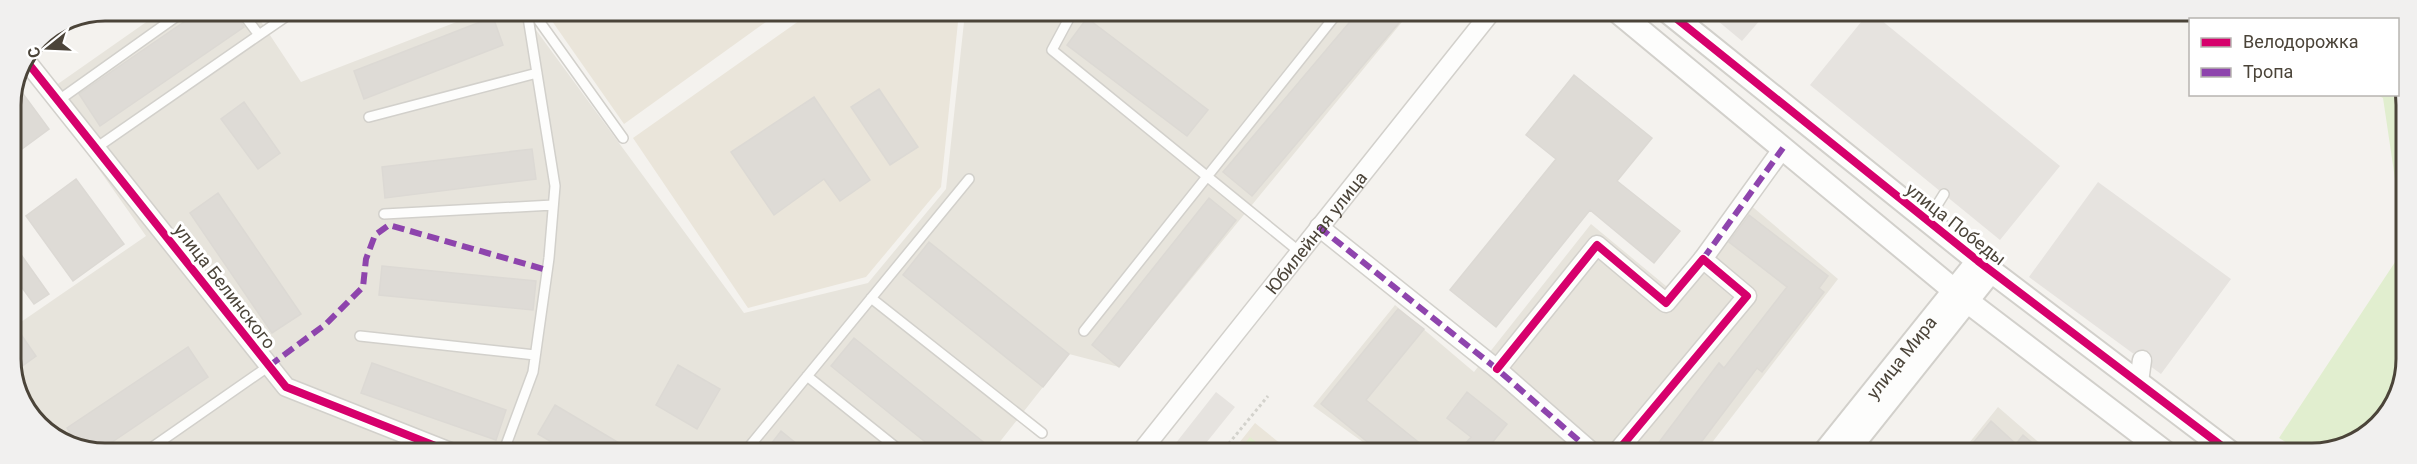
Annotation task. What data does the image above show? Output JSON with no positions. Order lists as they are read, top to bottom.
{
  "streets": {
    "street": [
      "улица Победы",
      "Юбилейная улица",
      "улица Белинского",
      "улица Мира"
    ]
  },
  "crossings": [
    ["улица Победы", "улица Мира"]
  ],
  "legend": ["Велодорожка", "Тропа"],
  "north": "left"
}
